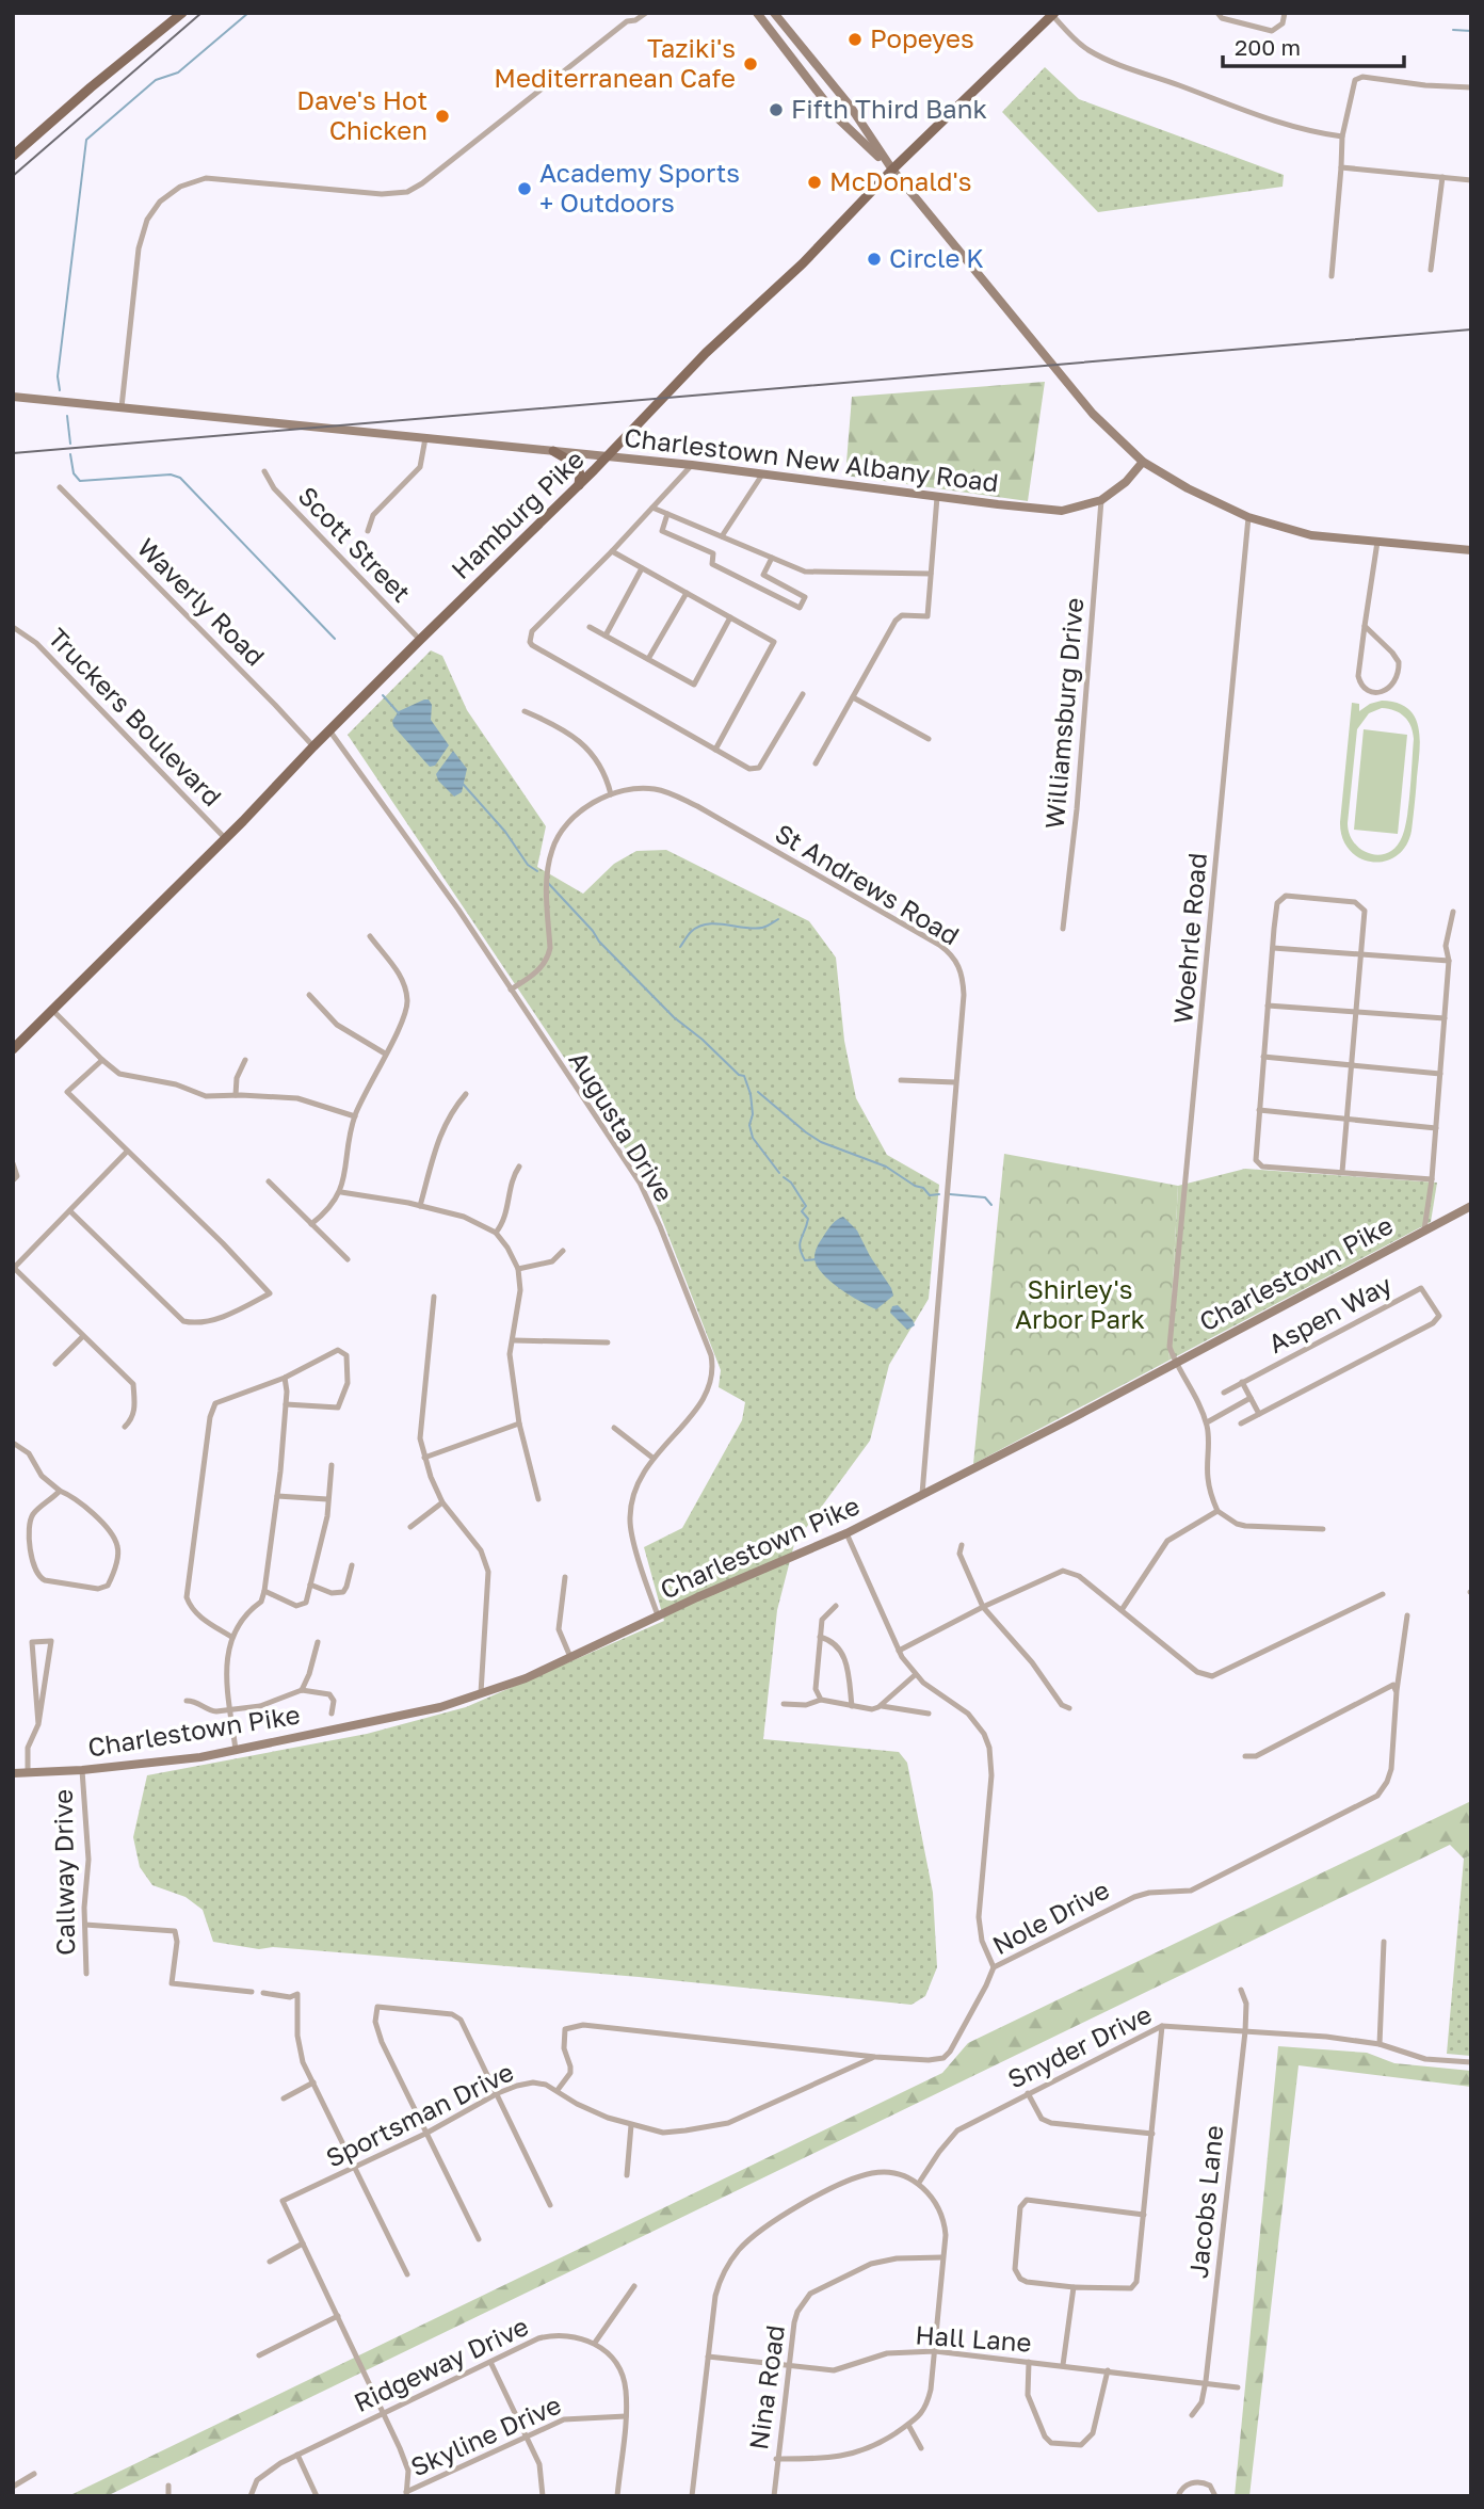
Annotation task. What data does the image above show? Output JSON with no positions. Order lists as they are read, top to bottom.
{
  "streets": {
    "main road": ["Charlestown New Albany Road", "Hamburg Pike", "Charlestown Pike"],
    "street": [
      "Scott Street",
      "Waverly Road",
      "Williamsburg Drive",
      "Truckers Boulevard",
      "St Andrews Road",
      "Woehrle Road",
      "Augusta Drive",
      "Aspen Way",
      "Callway Drive",
      "Nole Drive",
      "Snyder Drive",
      "Sportsman Drive",
      "Jacobs Lane",
      "Hall Lane",
      "Ridgeway Drive",
      "Nina Road",
      "Skyline Drive"
    ]
  },
  "crossings": [
    ["Charlestown New Albany Road", "Hamburg Pike"],
    ["Charlestown New Albany Road", "Williamsburg Drive"],
    ["Hamburg Pike", "Scott Street"],
    ["Hamburg Pike", "Waverly Road"],
    ["Hamburg Pike", "Truckers Boulevard"],
    ["Hamburg Pike", "Augusta Drive"],
    ["St Andrews Road", "Augusta Drive"],
    ["St Andrews Road", "Charlestown Pike"],
    ["Woehrle Road", "Charlestown Pike"],
    ["Augusta Drive", "Charlestown Pike"],
    ["Charlestown Pike", "Callway Drive"],
    ["Nole Drive", "Sportsman Drive"],
    ["Snyder Drive", "Jacobs Lane"],
    ["Sportsman Drive", "Ridgeway Drive"],
    ["Sportsman Drive", "Skyline Drive"],
    ["Jacobs Lane", "Hall Lane"],
    ["Hall Lane", "Nina Road"]
  ],
  "parks": ["Shirley's Arbor Park"],
  "places": [
    "Popeyes",
    "Taziki's Mediterranean Cafe",
    "Fifth Third Bank",
    "Dave's Hot Chicken",
    "McDonald's",
    "Academy Sports + Outdoors",
    "Circle K"
  ],
  "scale_bar": "200 m"
}
